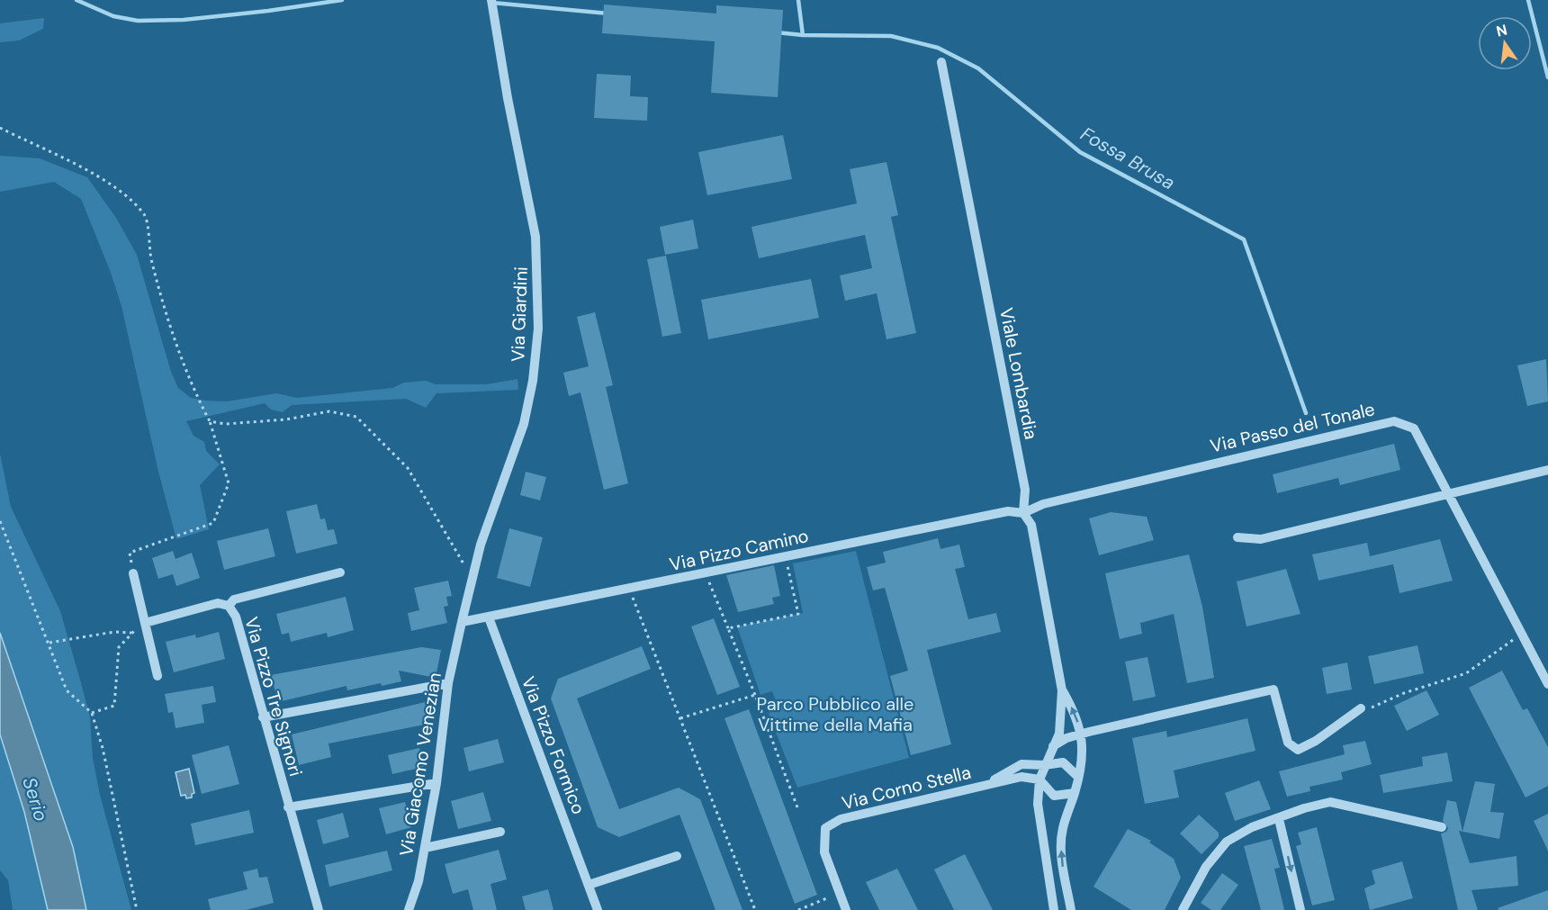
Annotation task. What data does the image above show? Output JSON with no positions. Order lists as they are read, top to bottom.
{
  "streets": {
    "street": [
      "Via Giardini",
      "Viale Lombardia",
      "Via Passo del Tonale",
      "Via Pizzo Camino",
      "Via Pizzo Tre Signori",
      "Via Pizzo Formico",
      "Via Giacomo Venezian",
      "Via Corno Stella"
    ]
  },
  "crossings": [
    ["Via Giardini", "Via Pizzo Camino"],
    ["Via Giardini", "Via Giacomo Venezian"],
    ["Viale Lombardia", "Via Passo del Tonale"],
    ["Viale Lombardia", "Via Pizzo Camino"],
    ["Viale Lombardia", "Via Corno Stella"],
    ["Via Passo del Tonale", "Via Pizzo Camino"],
    ["Via Pizzo Camino", "Via Pizzo Formico"],
    ["Via Pizzo Camino", "Via Giacomo Venezian"]
  ],
  "water": ["Fossa Brusa", "Serio"],
  "parks": ["Parco Pubblico alle Vittime della Mafia"],
  "north": "top"
}
